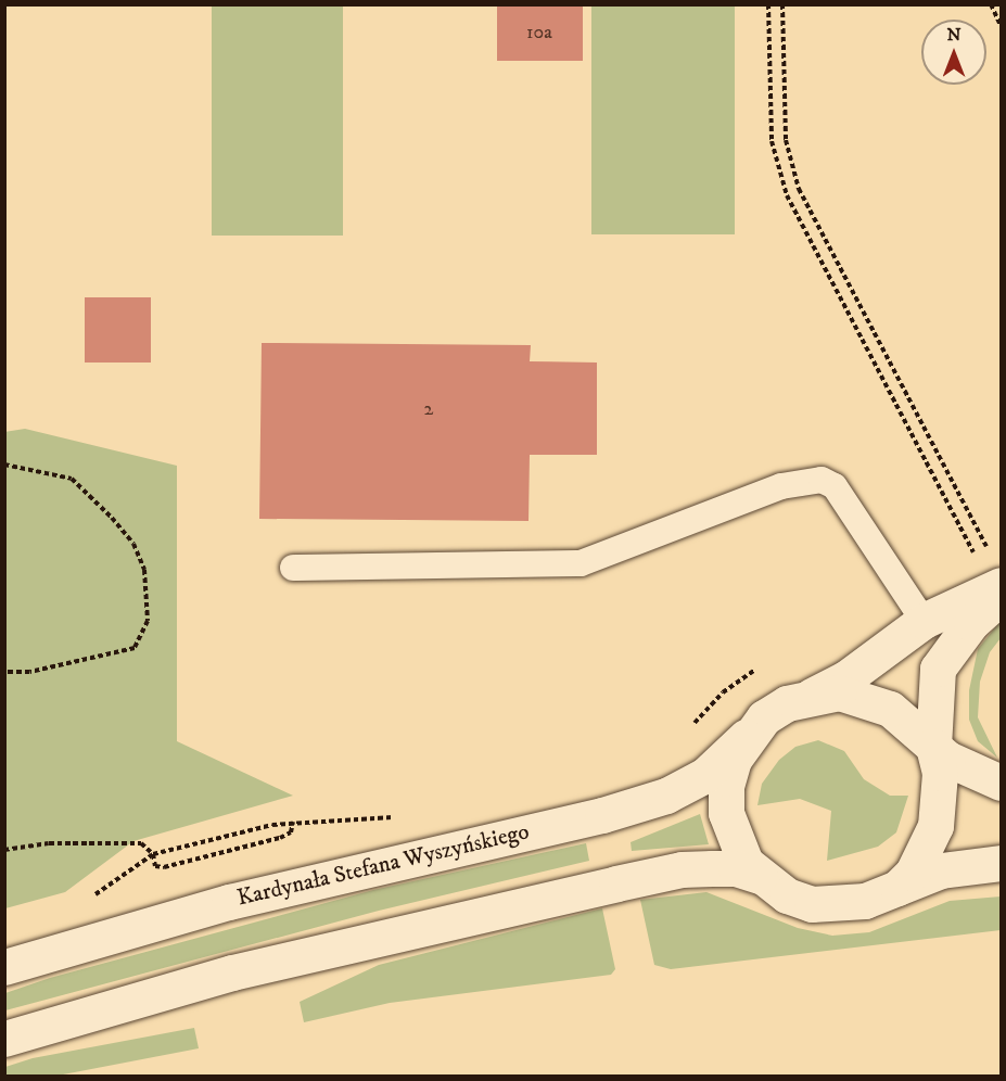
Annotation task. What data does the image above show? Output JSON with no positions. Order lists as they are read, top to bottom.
{
  "streets": {
    "main road": ["Kardynała Stefana Wyszyńskiego"]
  },
  "house_numbers": ["10a", "2"],
  "north": "top"
}
